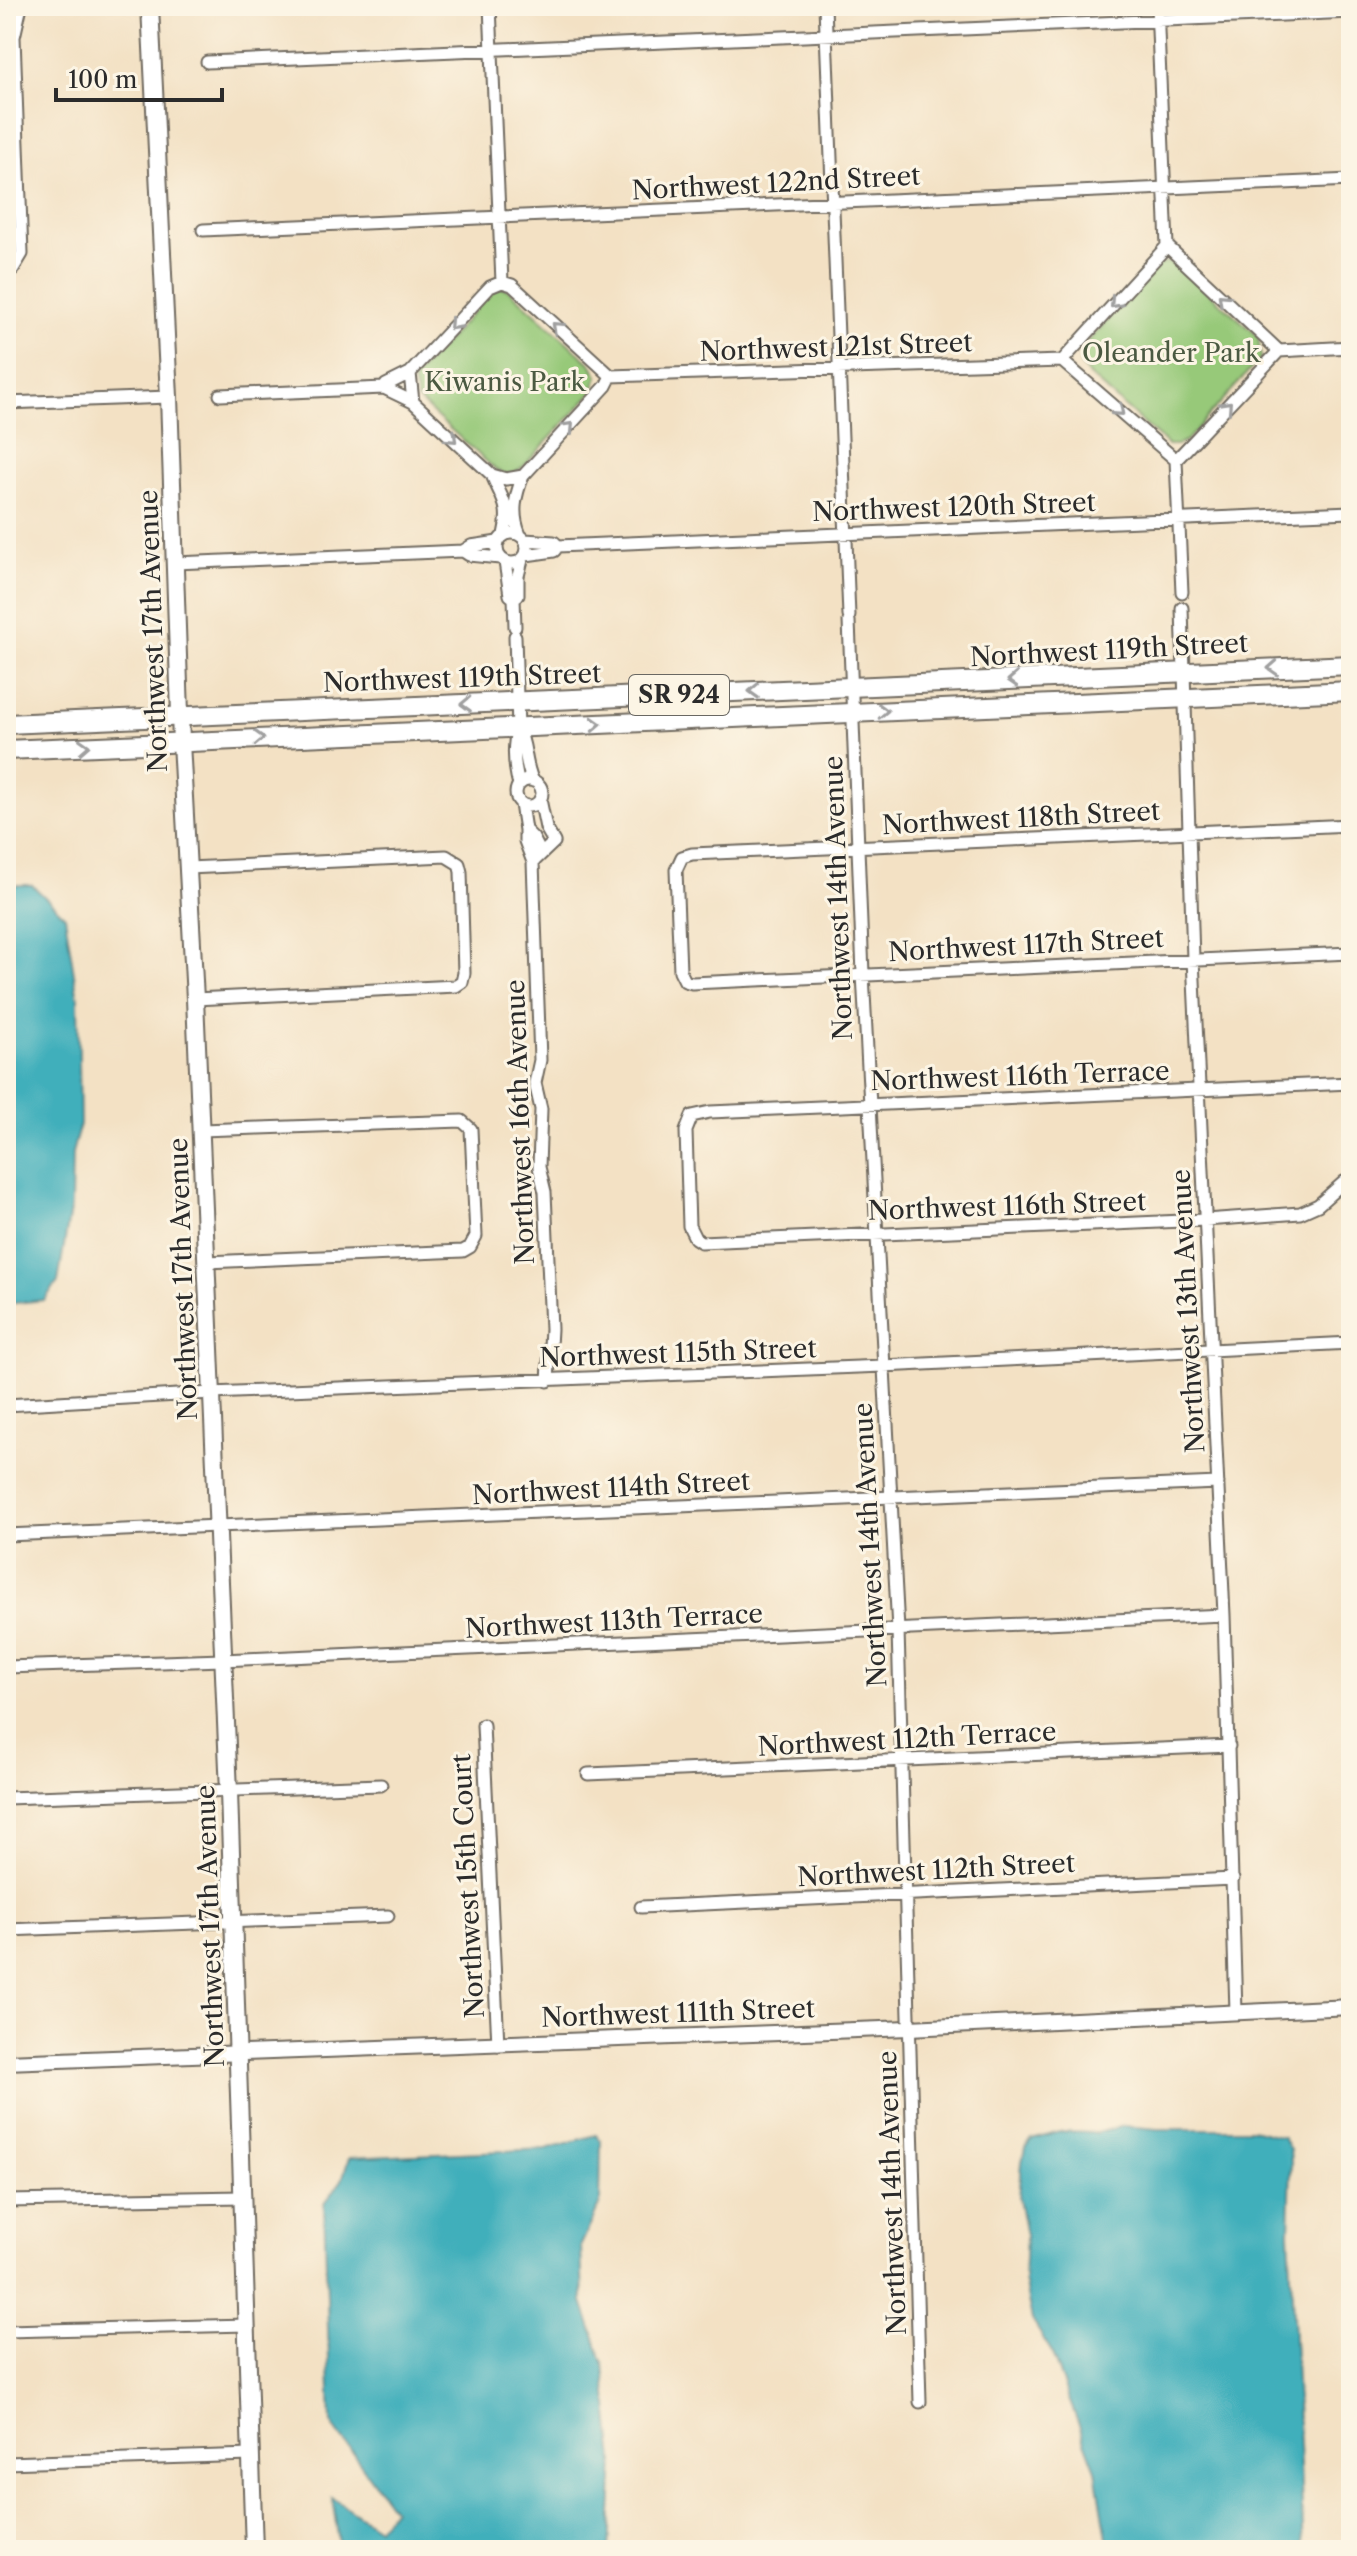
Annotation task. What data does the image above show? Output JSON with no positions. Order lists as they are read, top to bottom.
{
  "streets": {
    "highway": ["Northwest 119th Street", "SR 924"],
    "main road": ["Northwest 17th Avenue"],
    "street": [
      "Northwest 122nd Street",
      "Northwest 121st Street",
      "Northwest 120th Street",
      "Northwest 118th Street",
      "Northwest 14th Avenue",
      "Northwest 117th Street",
      "Northwest 116th Terrace",
      "Northwest 16th Avenue",
      "Northwest 116th Street",
      "Northwest 13th Avenue",
      "Northwest 115th Street",
      "Northwest 114th Street",
      "Northwest 113th Terrace",
      "Northwest 112th Terrace",
      "Northwest 112th Street",
      "Northwest 15th Court",
      "Northwest 111th Street"
    ]
  },
  "crossings": [
    ["Northwest 122nd Street", "Northwest 14th Avenue"],
    ["Northwest 121st Street", "Northwest 14th Avenue"],
    ["Northwest 120th Street", "Northwest 17th Avenue"],
    ["Northwest 120th Street", "Northwest 14th Avenue"],
    ["Northwest 17th Avenue", "Northwest 119th Street"],
    ["Northwest 17th Avenue", "Northwest 115th Street"],
    ["Northwest 17th Avenue", "Northwest 114th Street"],
    ["Northwest 17th Avenue", "Northwest 113th Terrace"],
    ["Northwest 17th Avenue", "Northwest 111th Street"],
    ["Northwest 119th Street", "Northwest 14th Avenue"],
    ["Northwest 119th Street", "Northwest 16th Avenue"],
    ["Northwest 119th Street", "Northwest 13th Avenue"],
    ["Northwest 118th Street", "Northwest 14th Avenue"],
    ["Northwest 118th Street", "Northwest 117th Street"],
    ["Northwest 118th Street", "Northwest 13th Avenue"],
    ["Northwest 14th Avenue", "Northwest 117th Street"],
    ["Northwest 14th Avenue", "Northwest 116th Terrace"],
    ["Northwest 14th Avenue", "Northwest 116th Street"],
    ["Northwest 14th Avenue", "Northwest 115th Street"],
    ["Northwest 14th Avenue", "Northwest 114th Street"],
    ["Northwest 14th Avenue", "Northwest 113th Terrace"],
    ["Northwest 14th Avenue", "Northwest 112th Terrace"],
    ["Northwest 14th Avenue", "Northwest 112th Street"],
    ["Northwest 14th Avenue", "Northwest 111th Street"],
    ["Northwest 117th Street", "Northwest 13th Avenue"],
    ["Northwest 116th Terrace", "Northwest 116th Street"],
    ["Northwest 116th Terrace", "Northwest 13th Avenue"],
    ["Northwest 16th Avenue", "Northwest 115th Street"],
    ["Northwest 116th Street", "Northwest 13th Avenue"],
    ["Northwest 13th Avenue", "Northwest 115th Street"],
    ["Northwest 13th Avenue", "Northwest 114th Street"],
    ["Northwest 13th Avenue", "Northwest 113th Terrace"],
    ["Northwest 13th Avenue", "Northwest 112th Terrace"],
    ["Northwest 13th Avenue", "Northwest 112th Street"],
    ["Northwest 13th Avenue", "Northwest 111th Street"],
    ["Northwest 15th Court", "Northwest 111th Street"]
  ],
  "parks": ["Oleander Park", "Kiwanis Park"],
  "scale_bar": "100 m"
}
